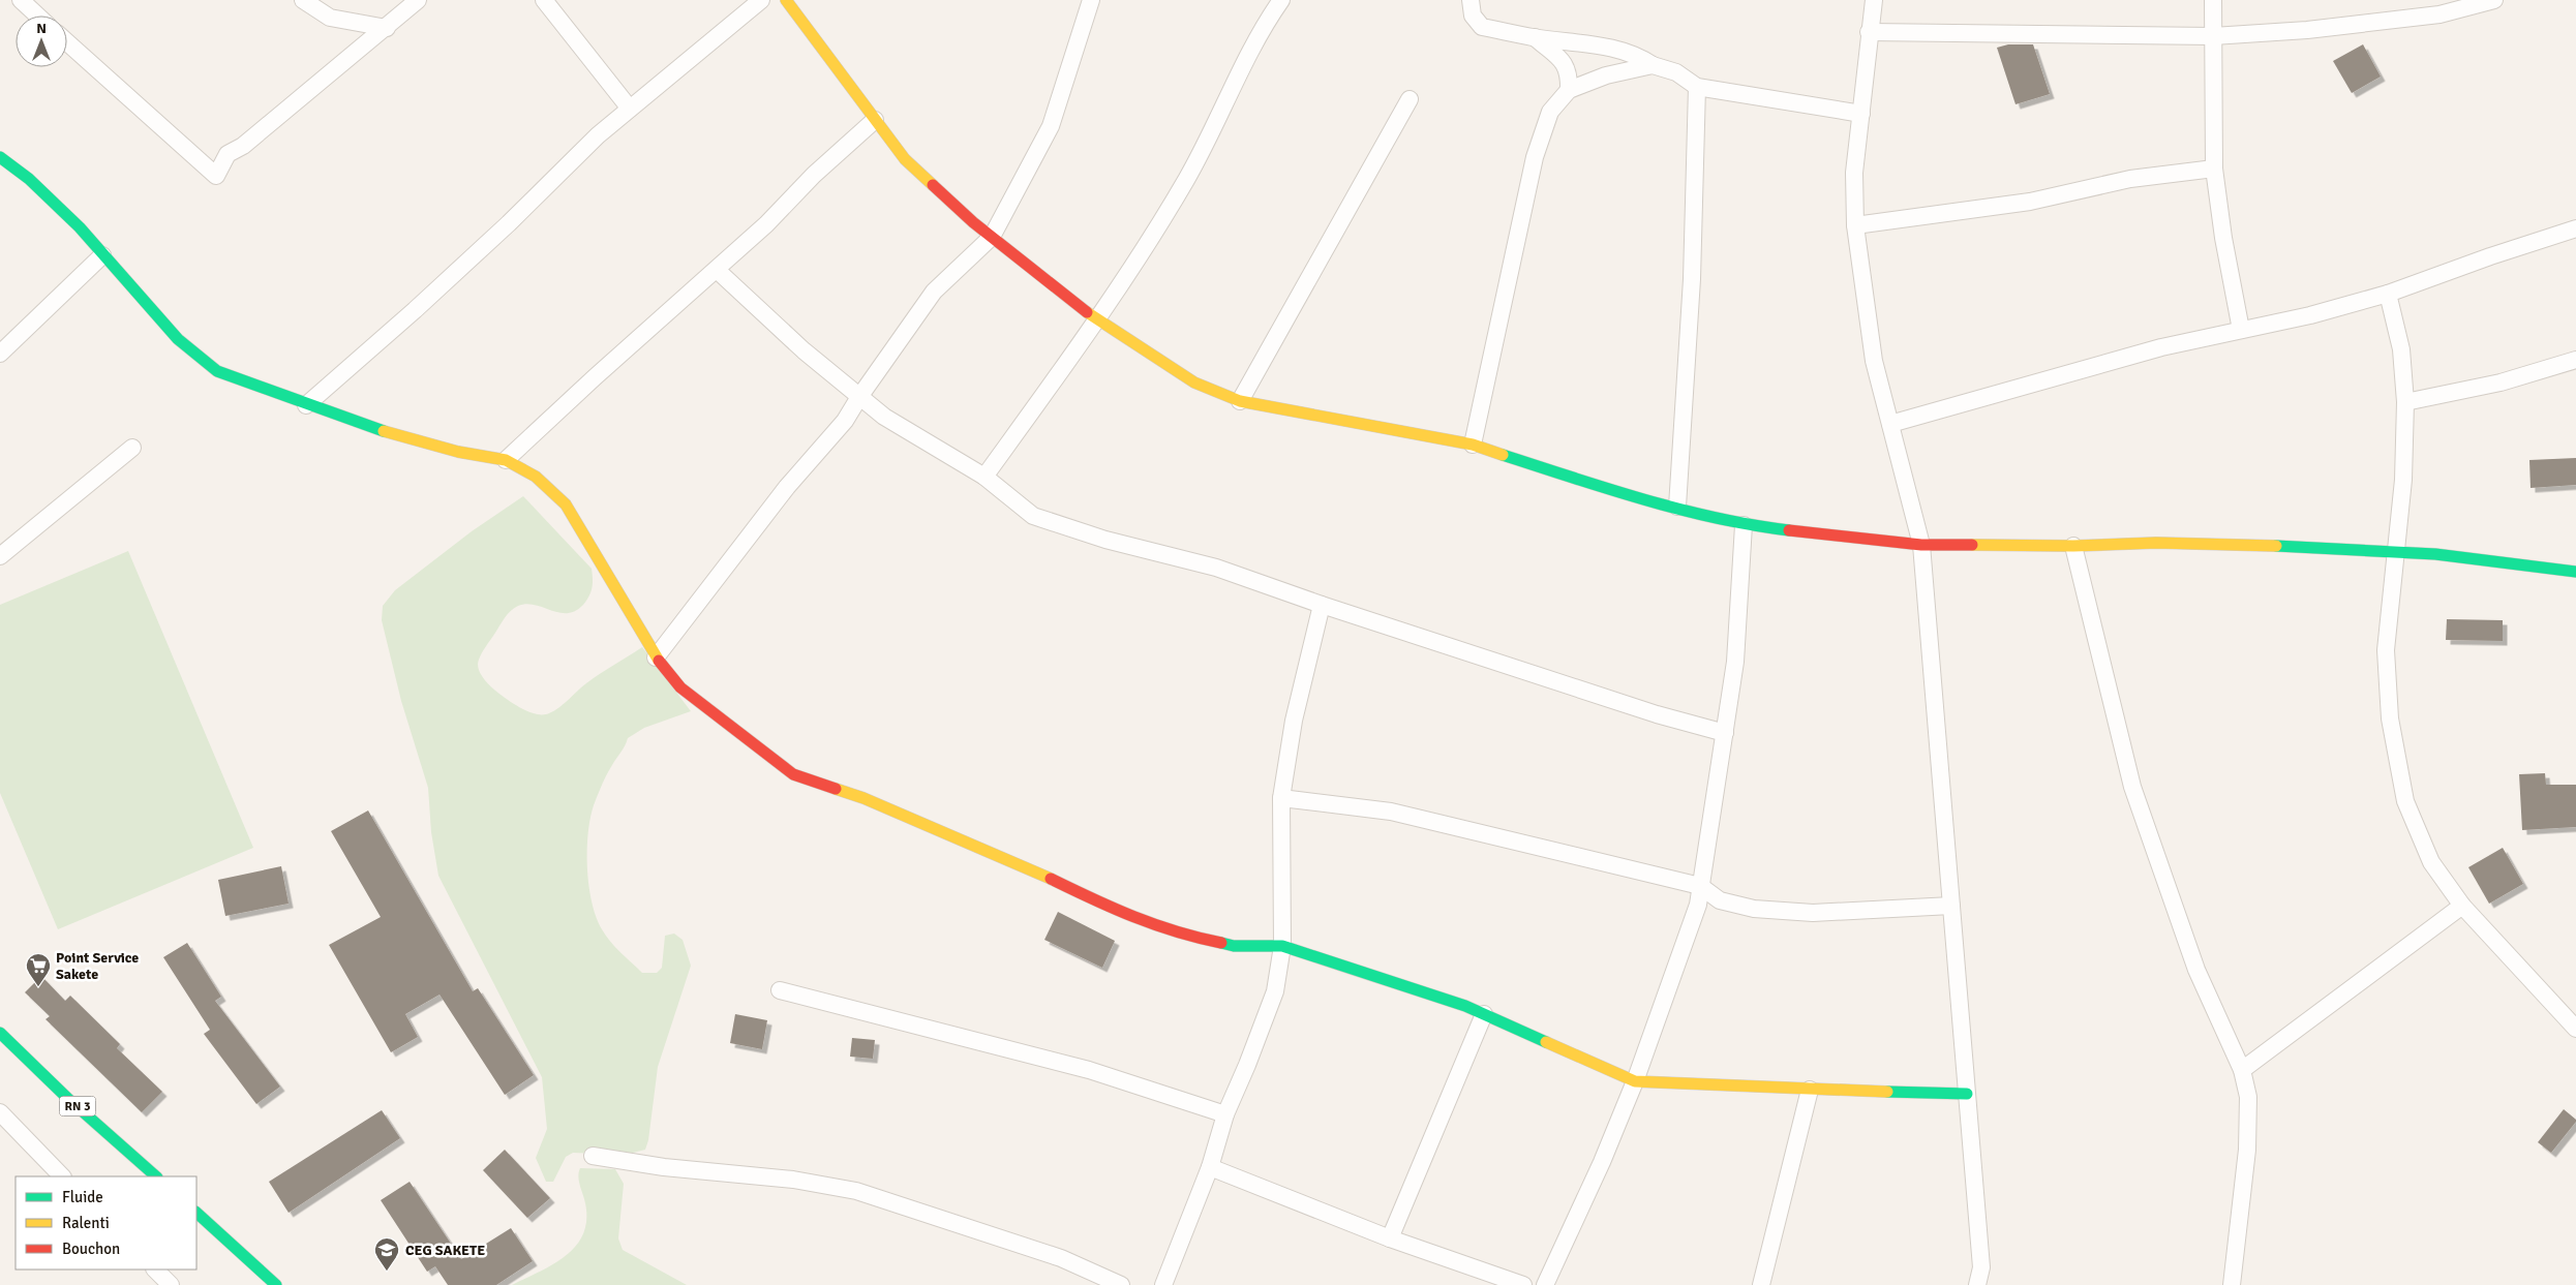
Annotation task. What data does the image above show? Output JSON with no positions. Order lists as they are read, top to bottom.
{
  "streets": {
    "street": ["RN 3"]
  },
  "places": {
    "supermarket": ["Point Service Sakete"],
    "school or university": ["CEG SAKETE"]
  },
  "legend": ["Fluide", "Ralenti", "Bouchon"],
  "north": "top"
}
